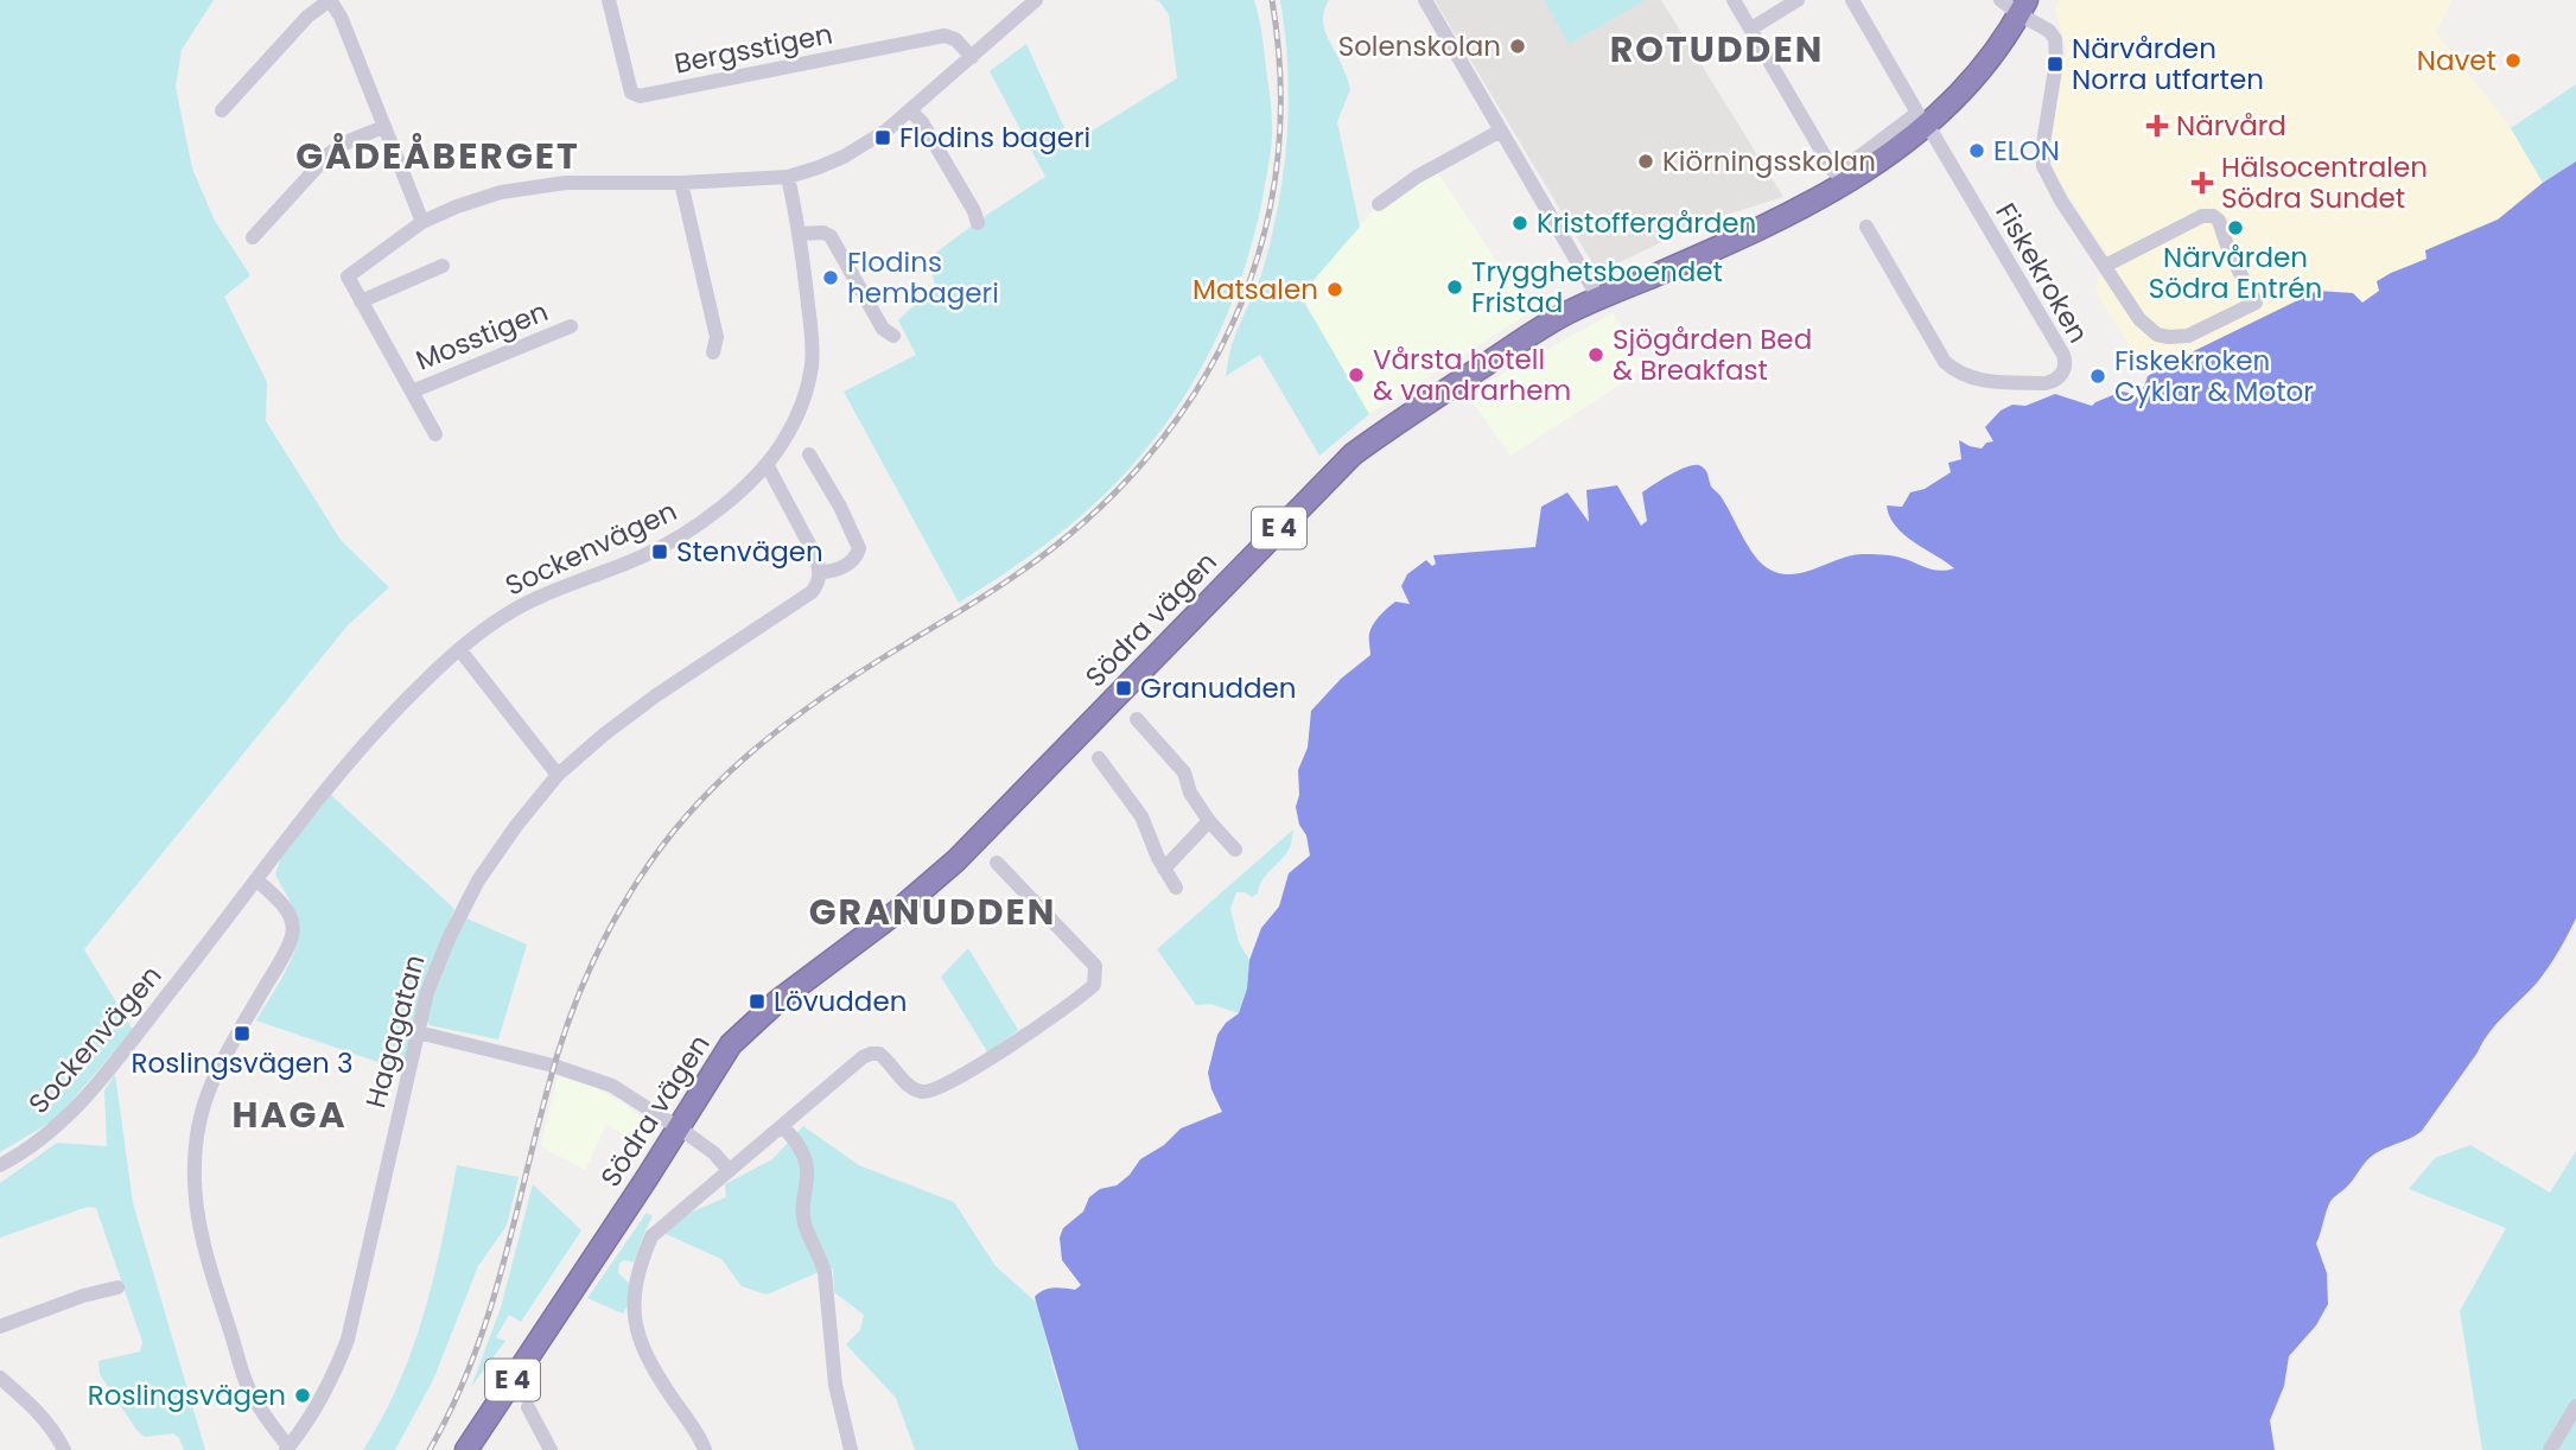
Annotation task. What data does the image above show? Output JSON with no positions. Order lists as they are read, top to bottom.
{
  "streets": {
    "highway": ["E 4", "Södra vägen"],
    "street": [
      "Bergsstigen",
      "Fiskekroken",
      "Mosstigen",
      "Sockenvägen",
      "Hagagatan"
    ]
  },
  "crossings": [
    ["Fiskekroken", "Södra vägen"]
  ],
  "districts": [
    "ROTUDDEN",
    "GÅDEÅBERGET",
    "GRANUDDEN",
    "HAGA"
  ],
  "places": {
    "other": [
      "Solenskolan",
      "Navet",
      "ELON",
      "Kiörningsskolan",
      "Kristoffergården",
      "Närvården Södra Entrén",
      "Flodins hembageri",
      "Trygghetsboendet Fristad",
      "Matsalen",
      "Sjögården Bed & Breakfast",
      "Vårsta hotell & vandrarhem",
      "Fiskekroken Cyklar & Motor",
      "Roslingsvägen"
    ],
    "transit": [
      "Närvården Norra utfarten",
      "Flodins bageri",
      "Stenvägen",
      "Granudden",
      "Lövudden",
      "Roslingsvägen 3"
    ],
    "health": ["Närvård", "Hälsocentralen Södra Sundet"]
  }
}
